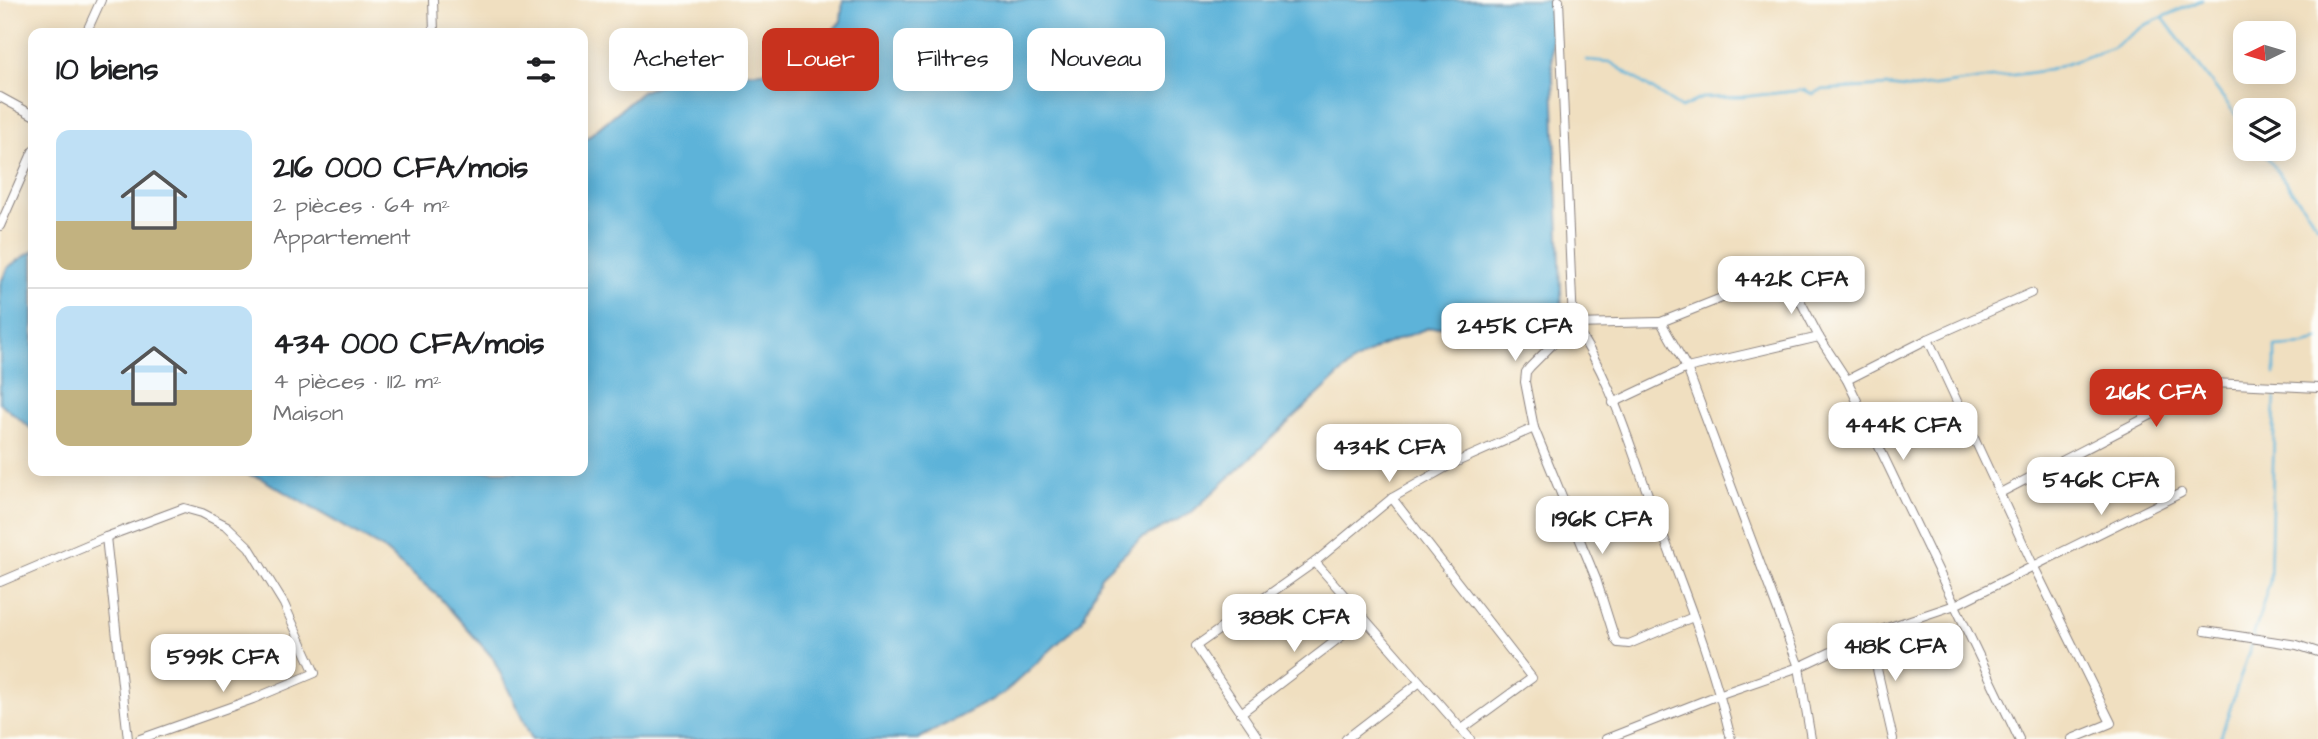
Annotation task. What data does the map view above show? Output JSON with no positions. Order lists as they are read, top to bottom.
{
  "north": "left",
  "page": {
    "chip": [
      "Acheter",
      "Louer",
      "Filtres",
      "Nouveau"
    ],
    "heading": "10 biens",
    "list": [
      {
        "name": "216 000 CFA/mois",
        "note": "2 pièces · 64 m² · Appartement"
      },
      {
        "name": "434 000 CFA/mois",
        "note": "4 pièces · 112 m² · Maison"
      }
    ],
    "price": [
      "442K CFA",
      "245K CFA",
      "216K CFA",
      "444K CFA",
      "434K CFA",
      "546K CFA",
      "196K CFA",
      "388K CFA",
      "418K CFA",
      "599K CFA"
    ]
  }
}
